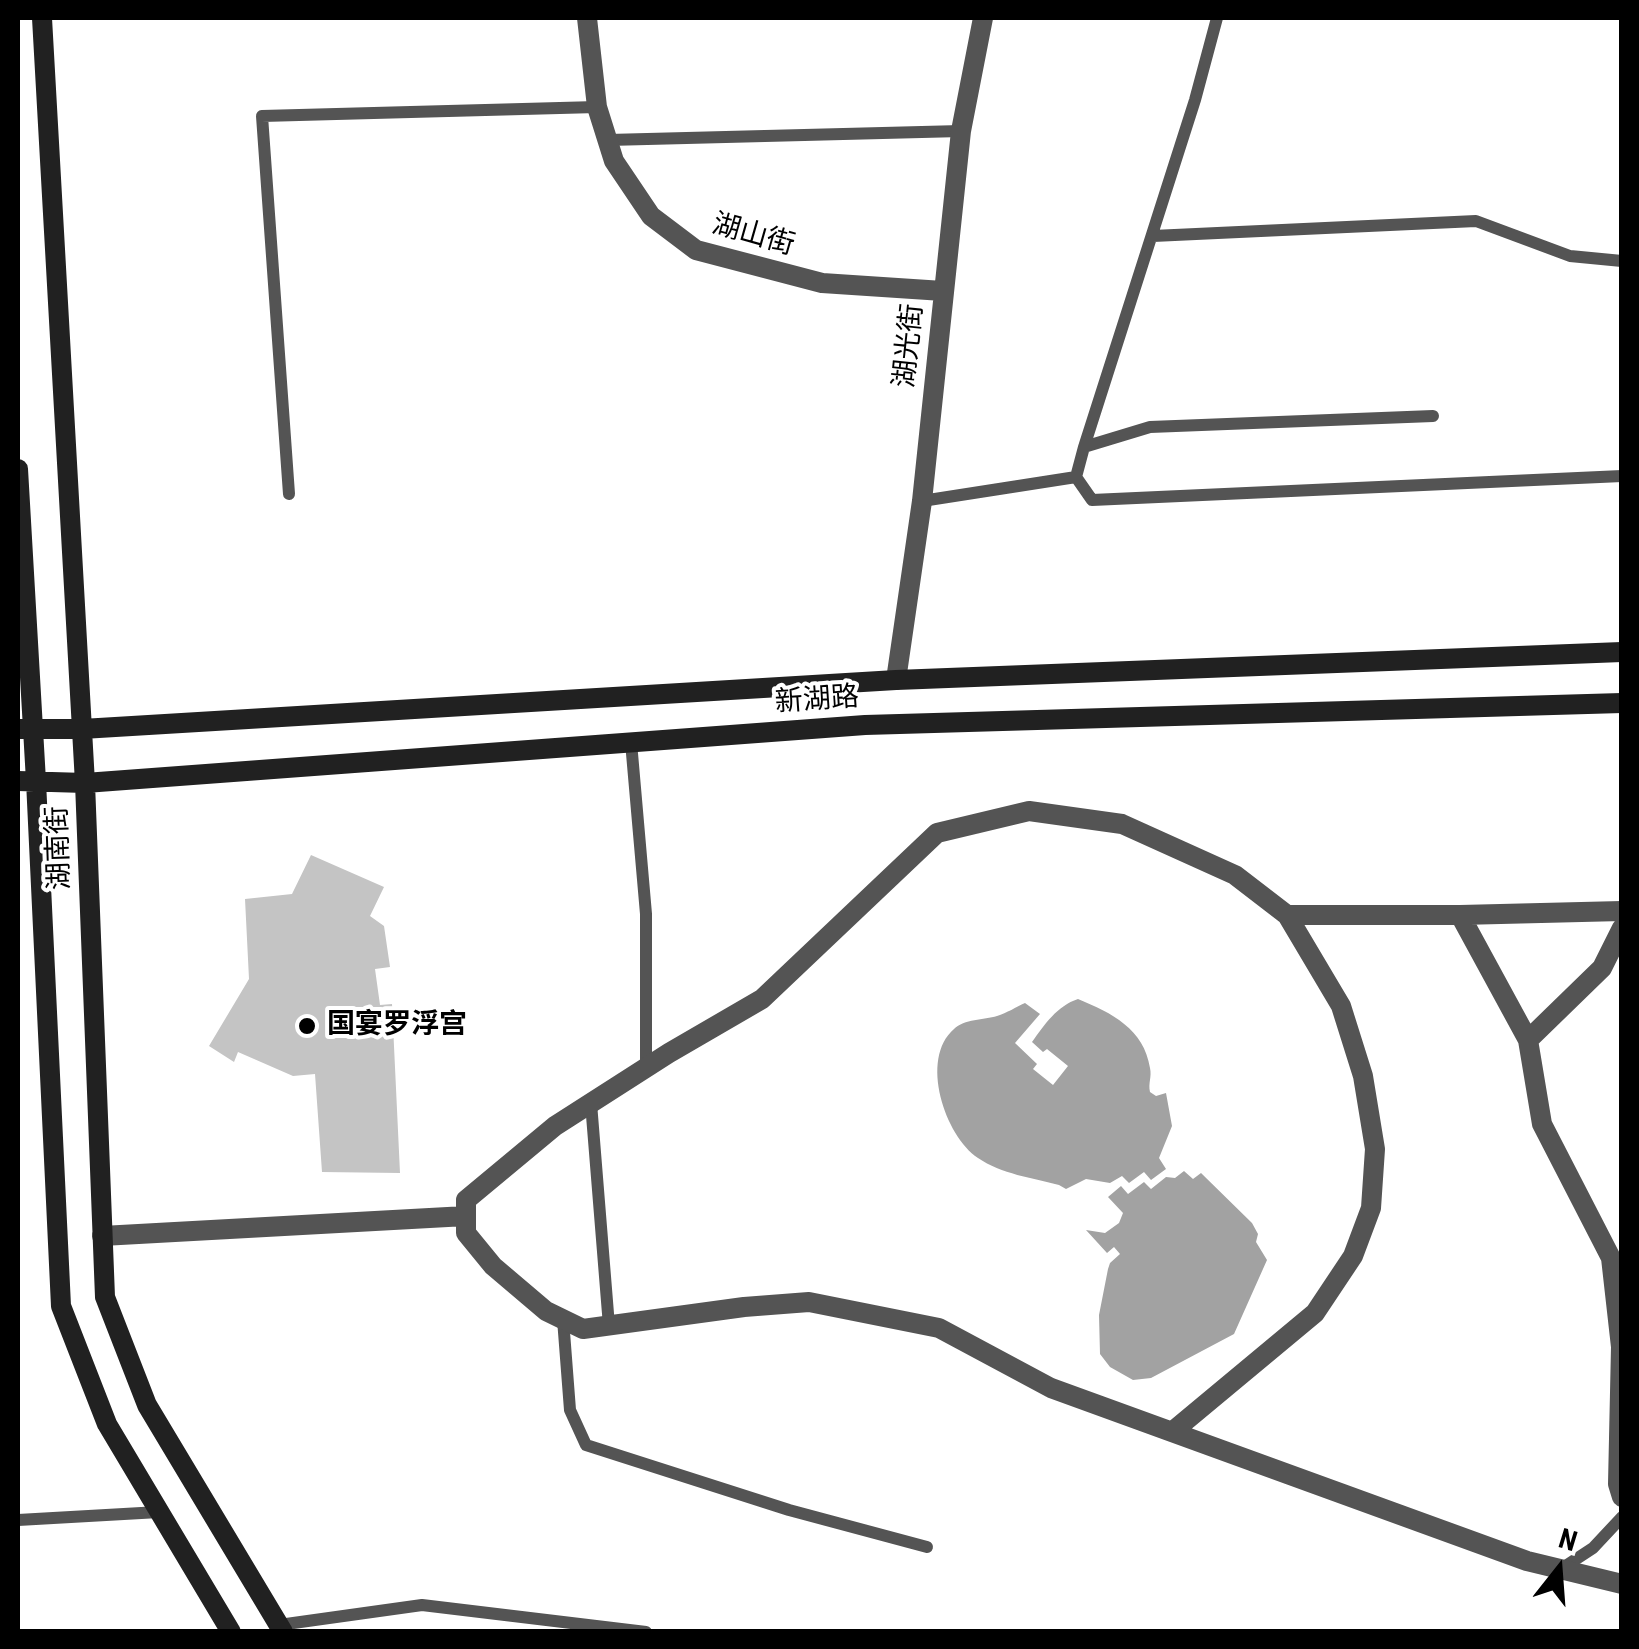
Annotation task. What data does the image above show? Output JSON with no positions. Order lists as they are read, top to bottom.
{
  "streets": {
    "main road": ["新湖路", "湖南街"],
    "street": ["湖山街", "湖光街"]
  },
  "crossings": [
    ["湖山街", "湖光街"],
    ["湖光街", "新湖路"],
    ["新湖路", "湖南街"]
  ],
  "places": ["国宴罗浮宫"],
  "north": "top"
}
